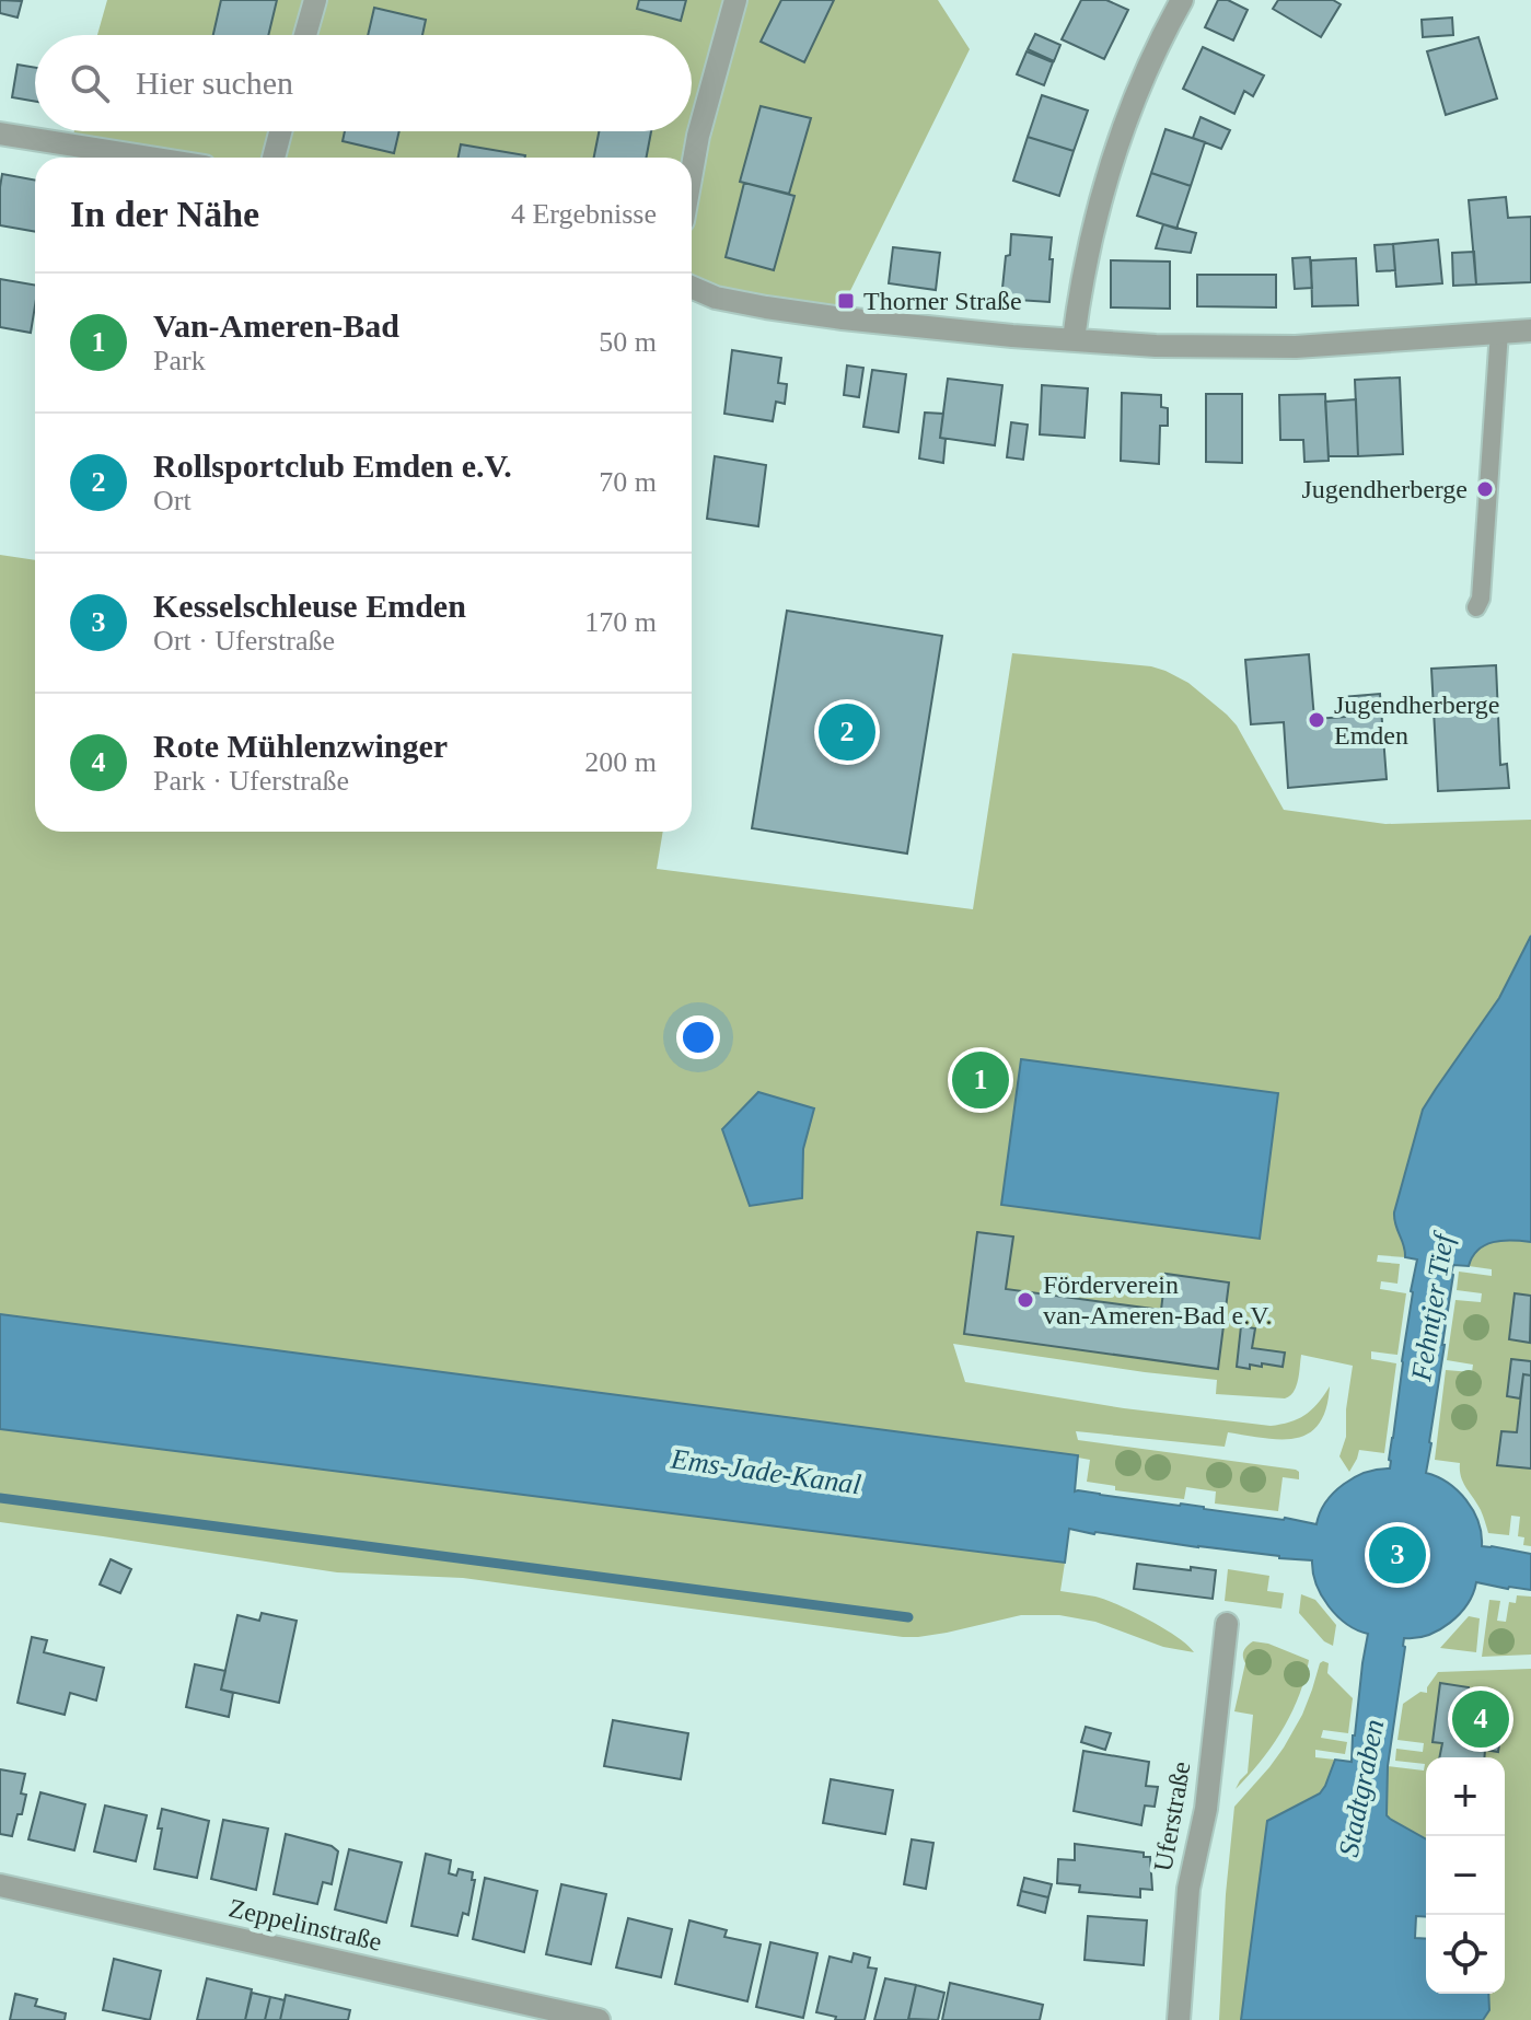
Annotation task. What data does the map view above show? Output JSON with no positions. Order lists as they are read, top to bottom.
{
  "streets": {
    "street": ["Uferstraße", "Zeppelinstraße"]
  },
  "water": ["Fehntjer Tief", "Ems-Jade-Kanal", "Stadtgraben"],
  "places": {
    "transit": ["Thorner Straße"],
    "other": ["Jugendherberge", "Jugendherberge Emden", "Förderverein van-Ameren-Bad e.V."]
  },
  "page": {
    "search": "Hier suchen",
    "heading": ["In der Nähe", "4 Ergebnisse"],
    "list": [
      {
        "mark": "1",
        "name": "Van-Ameren-Bad",
        "note": "Park",
        "value": "50 m"
      },
      {
        "mark": "2",
        "name": "Rollsportclub Emden e.V.",
        "note": "Ort",
        "value": "70 m"
      },
      {
        "mark": "3",
        "name": "Kesselschleuse Emden",
        "note": "Ort · Uferstraße",
        "value": "170 m"
      },
      {
        "mark": "4",
        "name": "Rote Mühlenzwinger",
        "note": "Park · Uferstraße",
        "value": "200 m"
      }
    ],
    "pins": [
      "2",
      "1",
      "3",
      "4"
    ],
    "map_buttons": ["+", "−"]
  }
}
